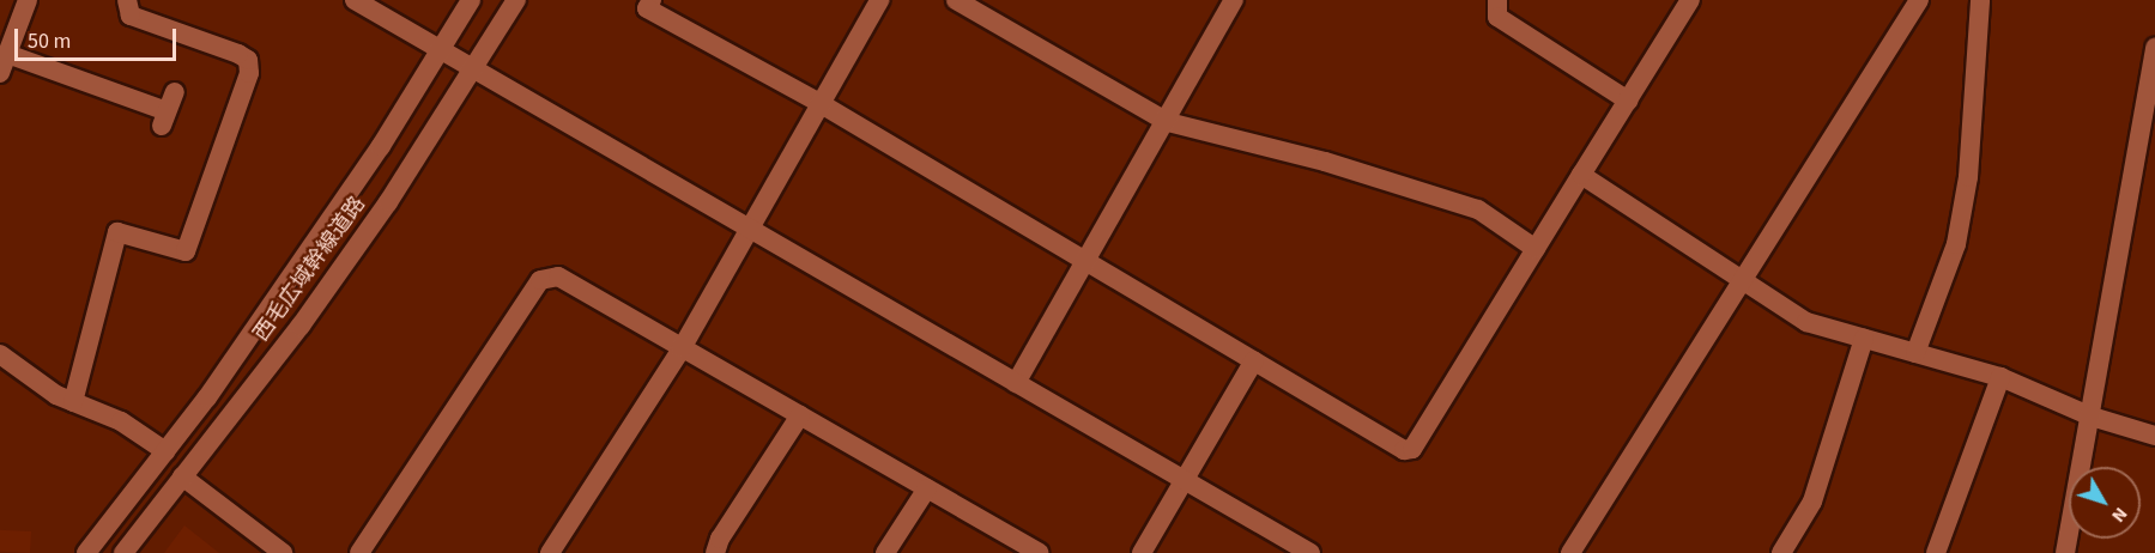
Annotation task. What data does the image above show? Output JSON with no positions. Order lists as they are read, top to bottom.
{
  "streets": {
    "street": ["西毛広域幹線道路"]
  },
  "scale_bar": "50 m",
  "north": "bottom right"
}
